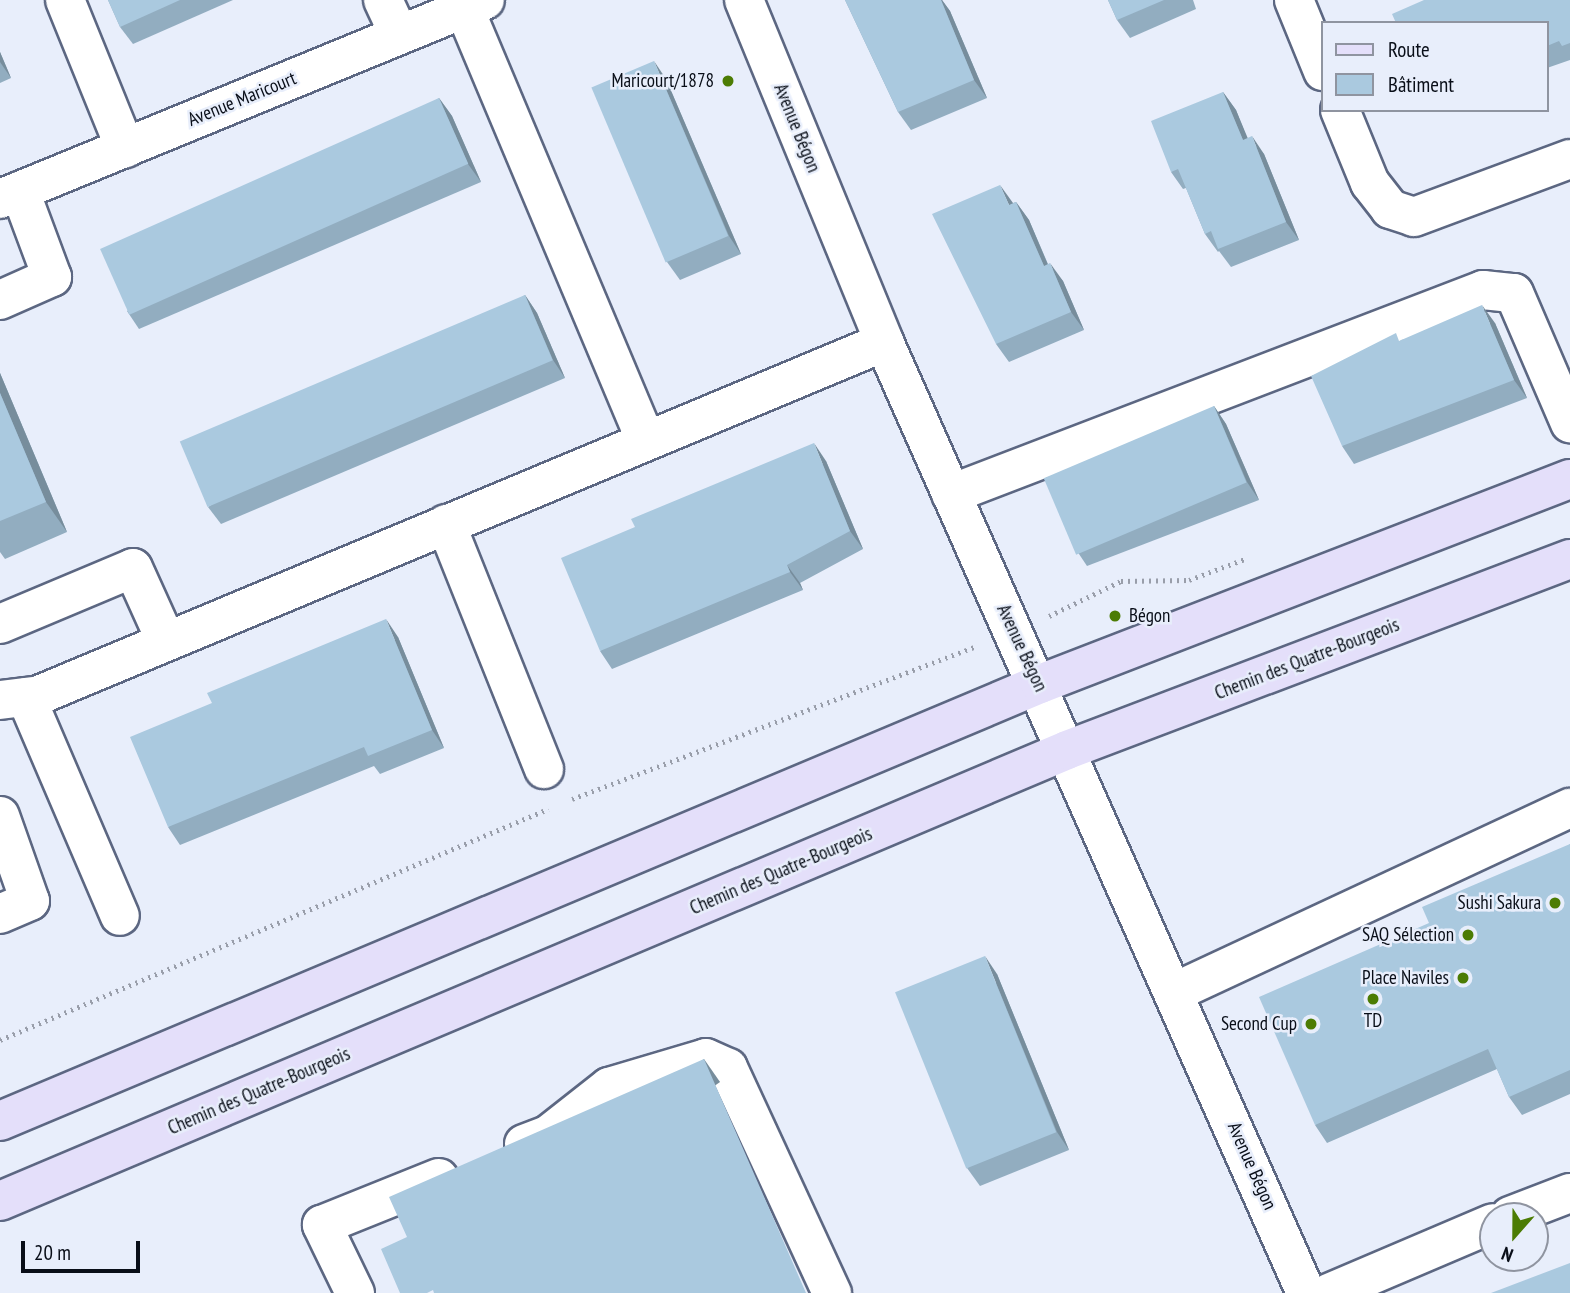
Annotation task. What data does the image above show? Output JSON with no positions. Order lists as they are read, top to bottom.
{
  "streets": {
    "main road": ["Chemin des Quatre-Bourgeois"],
    "street": ["Avenue Maricourt", "Avenue Bégon"]
  },
  "crossings": [
    ["Avenue Bégon", "Chemin des Quatre-Bourgeois"]
  ],
  "places": [
    "Maricourt/1878",
    "Bégon",
    "Sushi Sakura",
    "SAQ Sélection",
    "Place Naviles",
    "TD",
    "Second Cup"
  ],
  "legend": ["Route", "Bâtiment"],
  "scale_bar": "20 m",
  "north": "bottom"
}
